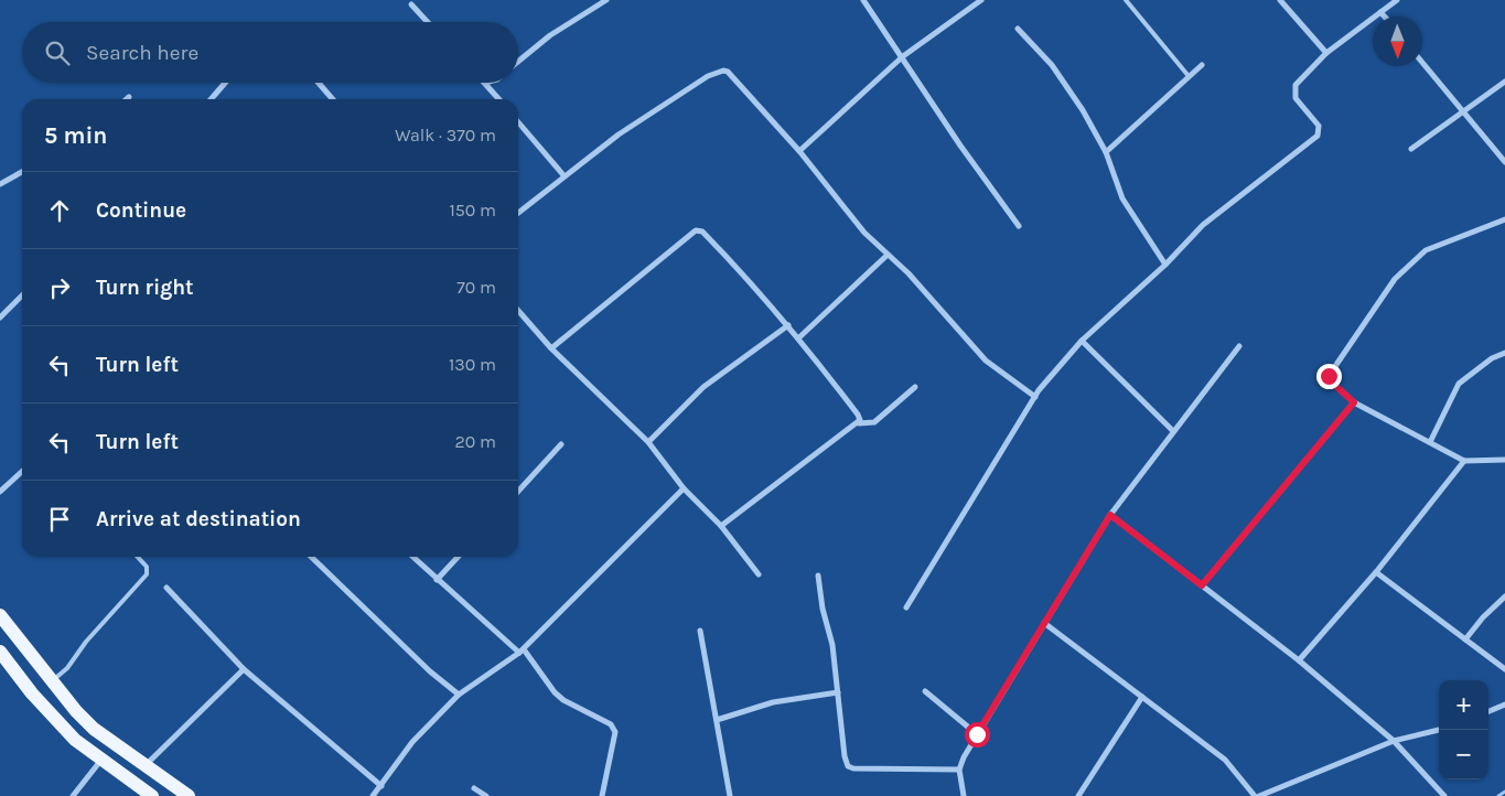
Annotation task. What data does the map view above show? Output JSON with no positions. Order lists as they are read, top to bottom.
{
  "north": "bottom",
  "page": {
    "search": "Search here",
    "heading": ["5 min", "Walk · 370 m"],
    "list": [
      ["Continue", "150 m"],
      ["Turn right", "70 m"],
      ["Turn left", "130 m"],
      ["Turn left", "20 m"],
      "Arrive at destination"
    ],
    "map_buttons": ["+", "−"]
  }
}
